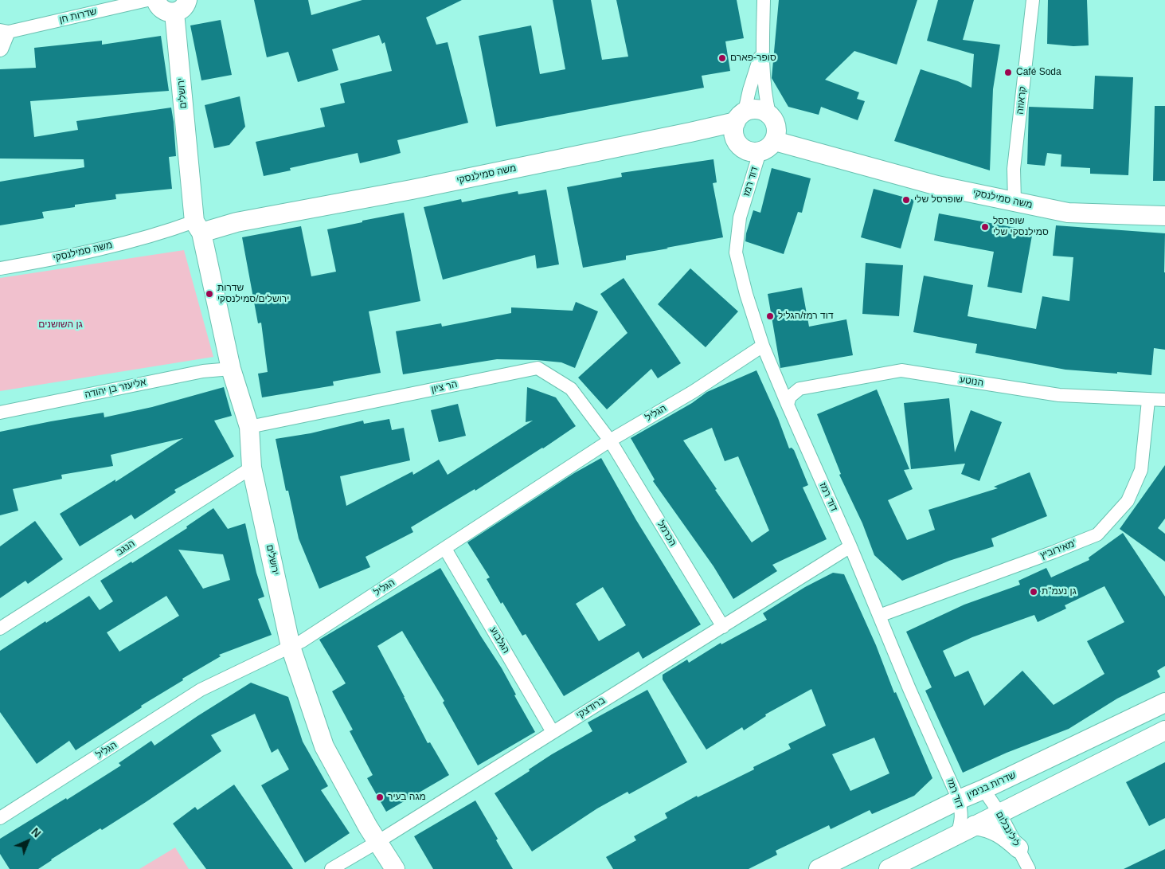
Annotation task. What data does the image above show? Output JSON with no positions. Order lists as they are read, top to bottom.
{
  "streets": {
    "street": [
      "שדרות חן",
      "ירושלים",
      "קראוזה",
      "משה סמילנסקי",
      "דוד רמז",
      "הנוטע",
      "הר ציון",
      "אליעזר בן יהודה",
      "הגליל",
      "הכרמל",
      "הנגב",
      "מאירוביץ'",
      "הגלבוע",
      "ברודצקי",
      "שדרות בנימין",
      "לילינבלום"
    ]
  },
  "crossings": [
    ["ירושלים", "משה סמילנסקי"],
    ["ירושלים", "הר ציון"],
    ["ירושלים", "אליעזר בן יהודה"],
    ["ירושלים", "הגליל"],
    ["ירושלים", "הנגב"],
    ["ירושלים", "ברודצקי"],
    ["קראוזה", "משה סמילנסקי"],
    ["משה סמילנסקי", "דוד רמז"],
    ["דוד רמז", "הנוטע"],
    ["דוד רמז", "הגליל"],
    ["דוד רמז", "מאירוביץ'"],
    ["דוד רמז", "ברודצקי"],
    ["דוד רמז", "שדרות בנימין"],
    ["הנוטע", "מאירוביץ'"],
    ["הר ציון", "הגליל"],
    ["הר ציון", "הכרמל"],
    ["הגליל", "הכרמל"],
    ["הגליל", "הגלבוע"],
    ["הכרמל", "ברודצקי"],
    ["הגלבוע", "ברודצקי"],
    ["שדרות בנימין", "לילינבלום"]
  ],
  "parks": ["גן השושנים"],
  "places": [
    "סופר-פארם",
    "Café Soda",
    "שופרסל שלי",
    "שופרסל סמילנסקי שלי",
    "שדרות ירושלים/סמילנסקי",
    "דוד רמז/הגליל",
    "גן נעמ\"ת",
    "מגה בעיר"
  ],
  "north": "top right"
}
